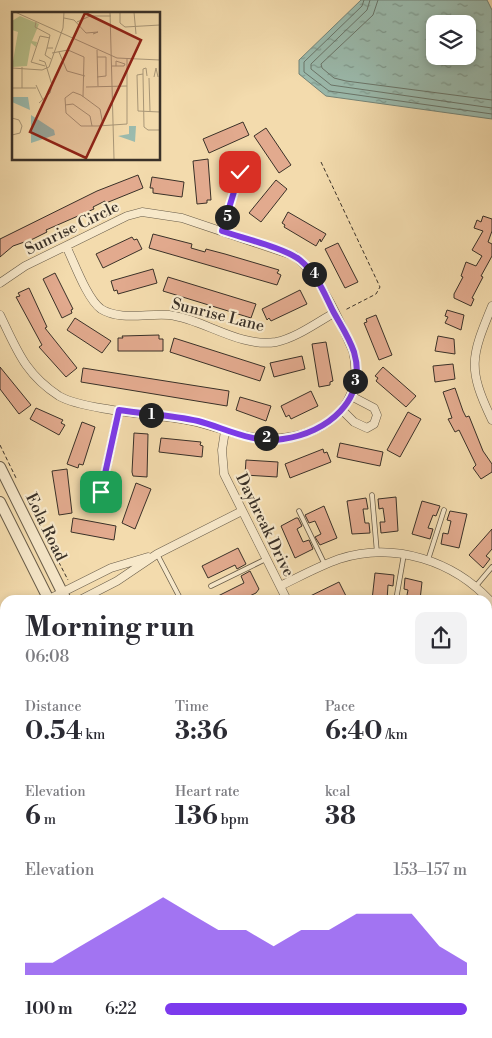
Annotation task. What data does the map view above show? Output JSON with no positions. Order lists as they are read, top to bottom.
{
  "streets": {
    "street": [
      "Sunrise Circle",
      "Sunrise Lane",
      "Daybreak Drive",
      "Eola Road"
    ]
  },
  "crossings": [
    ["Sunrise Circle", "Sunrise Lane"],
    ["Sunrise Circle", "Daybreak Drive"]
  ],
  "page": {
    "pins": [
      "5",
      "4",
      "3",
      "1",
      "2"
    ],
    "heading": ["Morning run", "06:08"],
    "stats": [
      ["Distance", "0.54 km"],
      ["Time", "3:36"],
      ["Pace", "6:40 /km"],
      ["Elevation", "6 m"],
      ["Heart rate", "136 bpm"],
      ["kcal", "38"]
    ],
    "chart": ["Elevation", "153–157 m"],
    "list": [
      {
        "name": "100 m",
        "note": "6:22"
      }
    ]
  }
}
